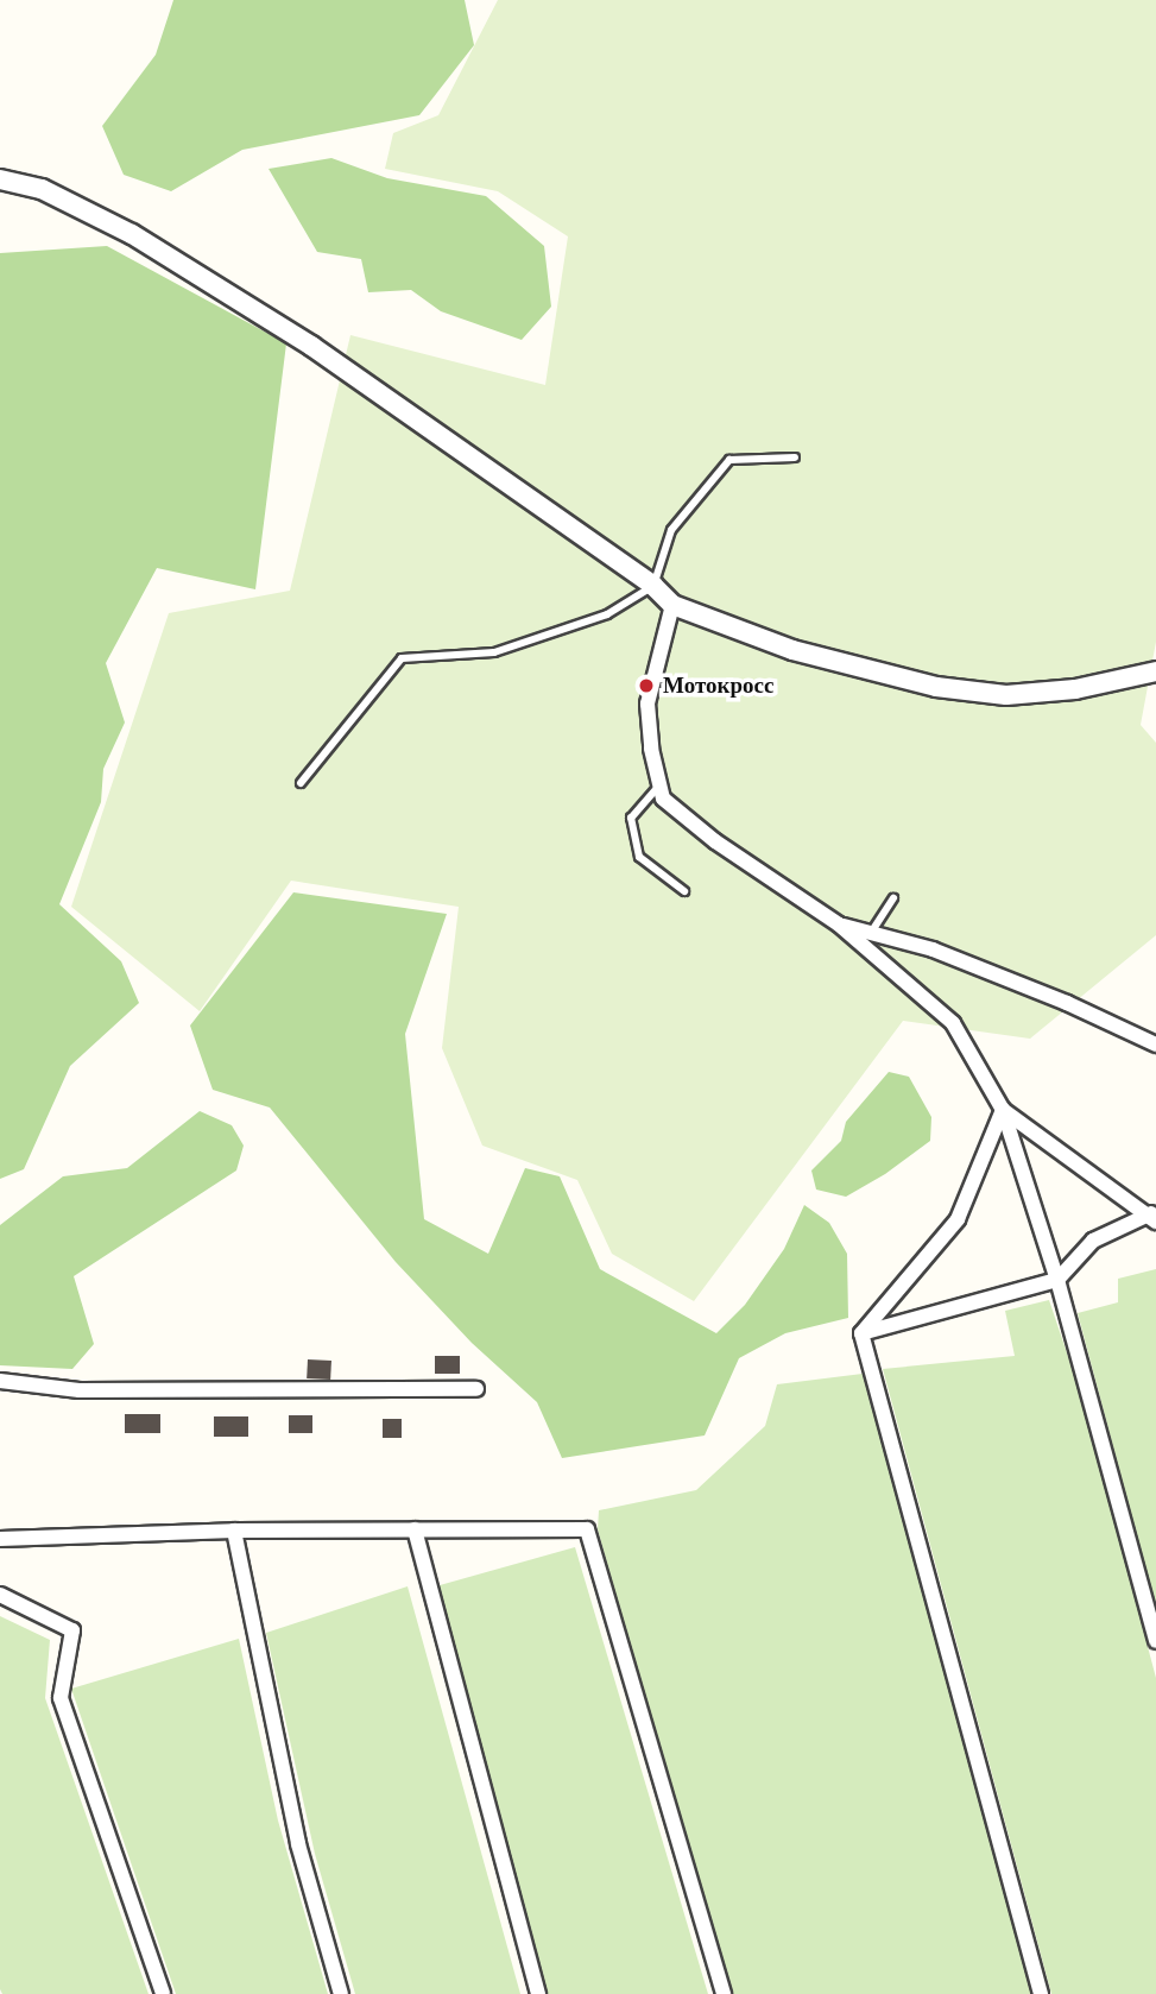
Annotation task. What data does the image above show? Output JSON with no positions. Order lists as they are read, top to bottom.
{
  "places": ["Мотокросс"]
}
